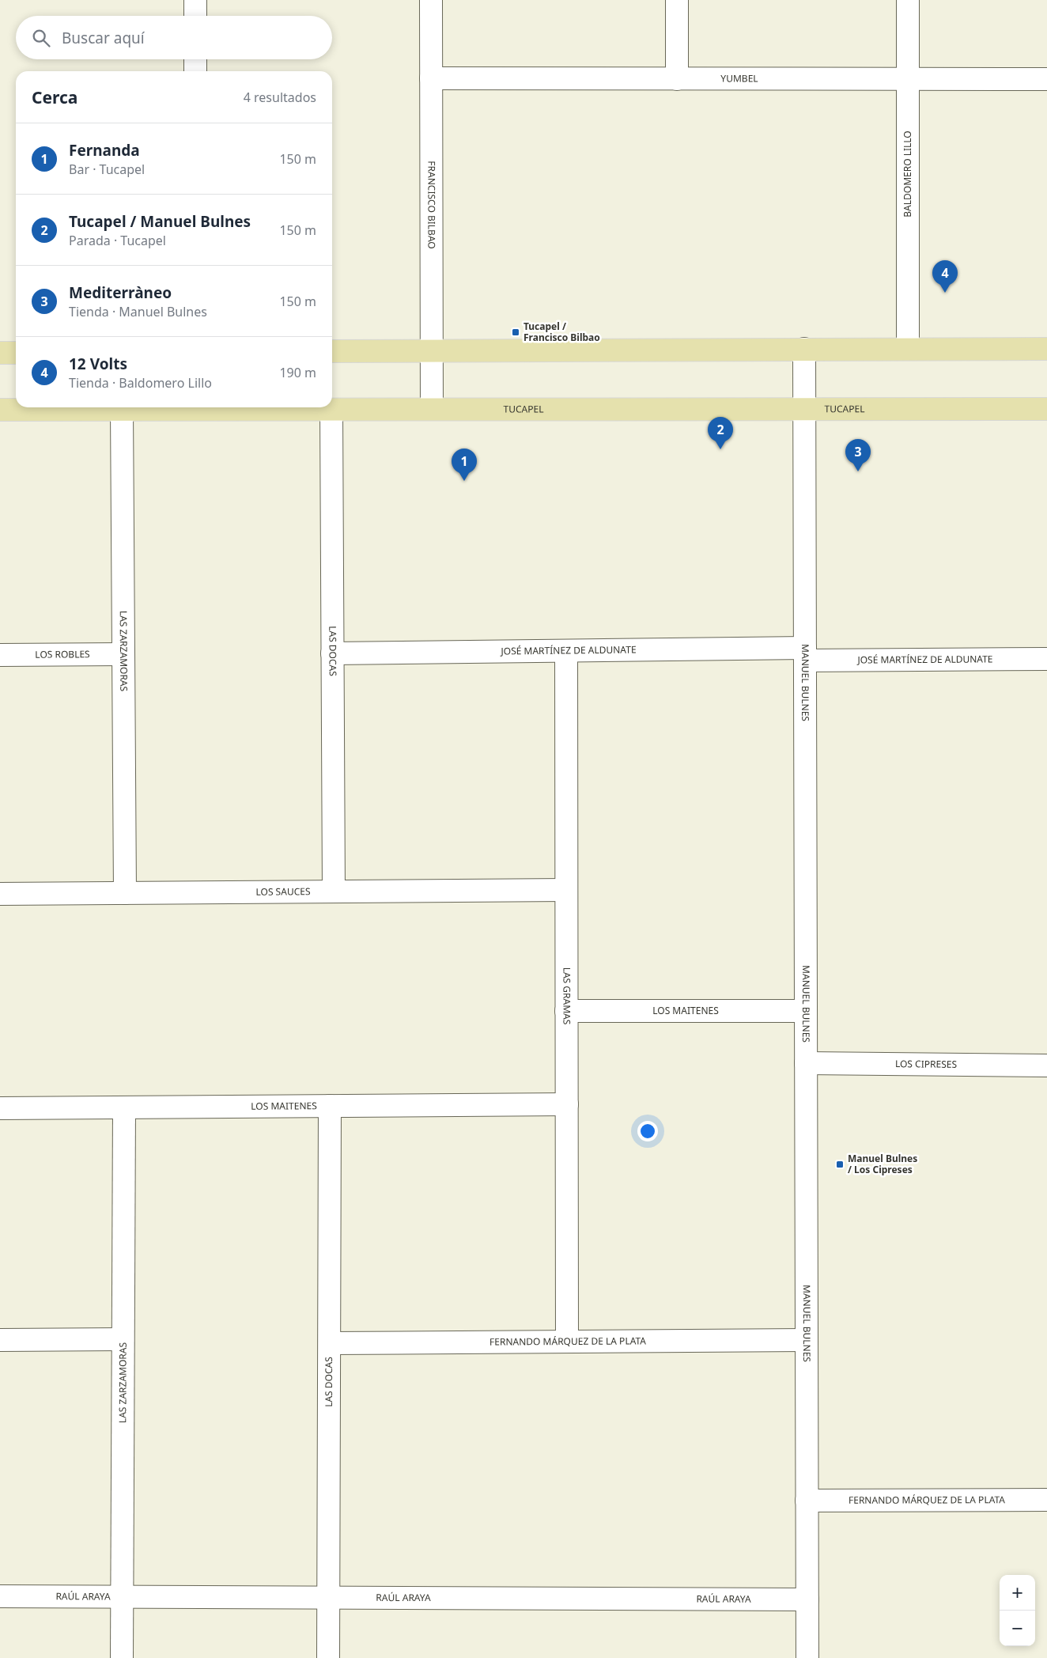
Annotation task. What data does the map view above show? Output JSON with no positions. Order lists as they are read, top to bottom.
{
  "streets": {
    "main road": ["TUCAPEL"],
    "street": [
      "YUMBEL",
      "BALDOMERO LILLO",
      "FRANCISCO BILBAO",
      "LAS DOCAS",
      "JOSÉ MARTÍNEZ DE ALDUNATE",
      "LAS ZARZAMORAS",
      "LOS ROBLES",
      "MANUEL BULNES",
      "LOS SAUCES",
      "LAS GRAMAS",
      "LOS MAITENES",
      "LOS CIPRESES",
      "FERNANDO MÁRQUEZ DE LA PLATA",
      "RAÚL ARAYA"
    ]
  },
  "crossings": [
    ["YUMBEL", "BALDOMERO LILLO"],
    ["YUMBEL", "FRANCISCO BILBAO"],
    ["FRANCISCO BILBAO", "TUCAPEL"],
    ["TUCAPEL", "LAS DOCAS"],
    ["TUCAPEL", "LAS ZARZAMORAS"],
    ["TUCAPEL", "MANUEL BULNES"],
    ["LAS DOCAS", "JOSÉ MARTÍNEZ DE ALDUNATE"],
    ["LAS DOCAS", "LOS SAUCES"],
    ["LAS DOCAS", "LOS MAITENES"],
    ["LAS DOCAS", "FERNANDO MÁRQUEZ DE LA PLATA"],
    ["LAS DOCAS", "RAÚL ARAYA"],
    ["JOSÉ MARTÍNEZ DE ALDUNATE", "MANUEL BULNES"],
    ["JOSÉ MARTÍNEZ DE ALDUNATE", "LAS GRAMAS"],
    ["LAS ZARZAMORAS", "LOS ROBLES"],
    ["LAS ZARZAMORAS", "LOS SAUCES"],
    ["LAS ZARZAMORAS", "LOS MAITENES"],
    ["LAS ZARZAMORAS", "RAÚL ARAYA"],
    ["MANUEL BULNES", "LOS MAITENES"],
    ["MANUEL BULNES", "LOS CIPRESES"],
    ["MANUEL BULNES", "FERNANDO MÁRQUEZ DE LA PLATA"],
    ["MANUEL BULNES", "RAÚL ARAYA"],
    ["LOS SAUCES", "LAS GRAMAS"],
    ["LAS GRAMAS", "LOS MAITENES"],
    ["LAS GRAMAS", "FERNANDO MÁRQUEZ DE LA PLATA"]
  ],
  "places": {
    "transit": ["Tucapel / Francisco Bilbao", "Manuel Bulnes / Los Cipreses"]
  },
  "page": {
    "search": "Buscar aquí",
    "heading": ["Cerca", "4 resultados"],
    "list": [
      {
        "mark": "1",
        "name": "Fernanda",
        "note": "Bar · Tucapel",
        "value": "150 m"
      },
      {
        "mark": "2",
        "name": "Tucapel / Manuel Bulnes",
        "note": "Parada · Tucapel",
        "value": "150 m"
      },
      {
        "mark": "3",
        "name": "Mediterràneo",
        "note": "Tienda · Manuel Bulnes",
        "value": "150 m"
      },
      {
        "mark": "4",
        "name": "12 Volts",
        "note": "Tienda · Baldomero Lillo",
        "value": "190 m"
      }
    ],
    "pins": [
      "4",
      "2",
      "3",
      "1"
    ],
    "map_buttons": ["+", "−"]
  }
}
